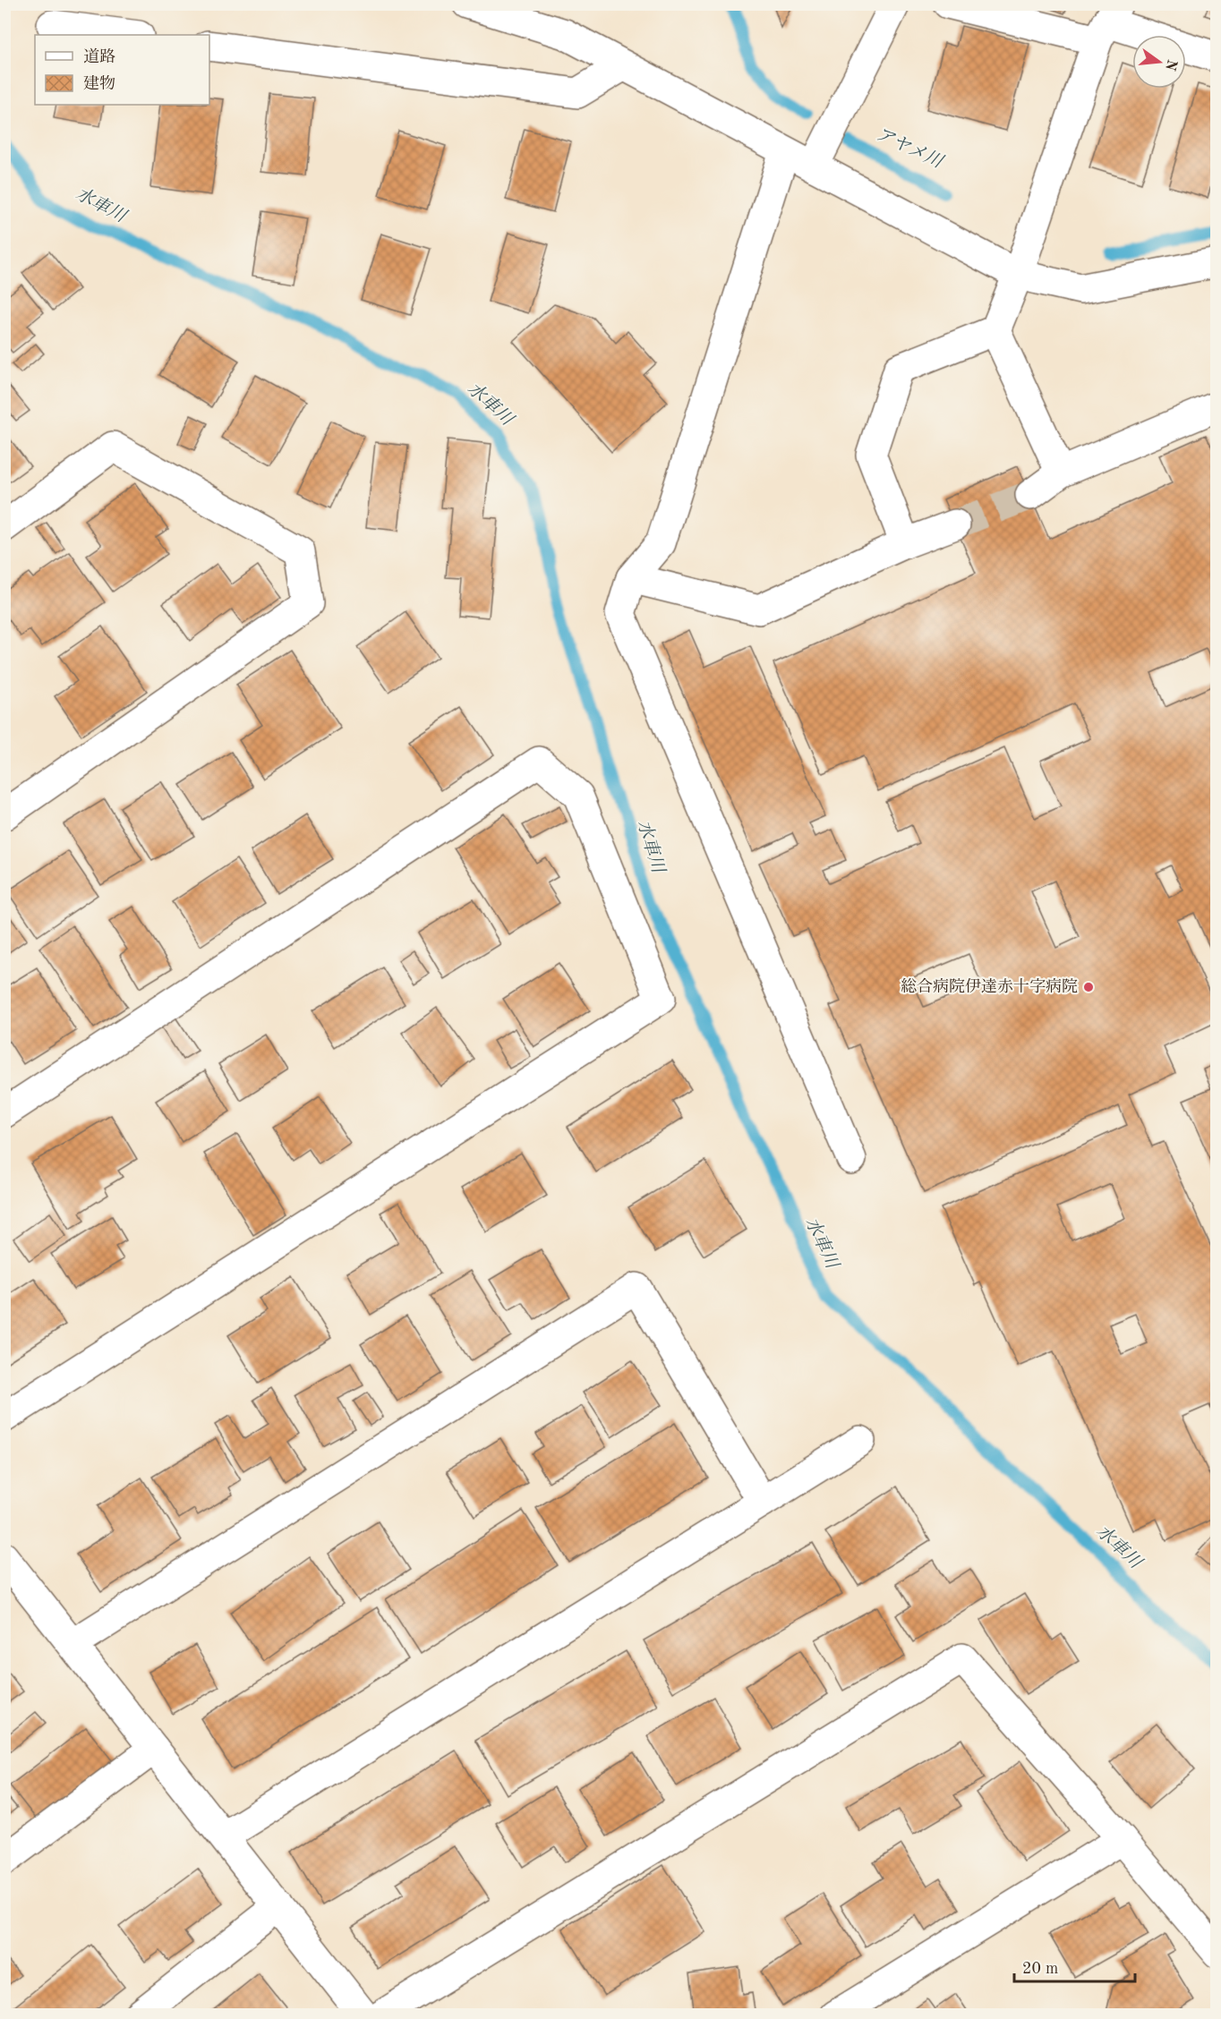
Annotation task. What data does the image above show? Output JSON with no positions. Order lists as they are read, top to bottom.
{
  "water": ["アヤメ川", "水車川"],
  "places": ["総合病院伊達赤十字病院"],
  "legend": ["道路", "建物"],
  "scale_bar": "20 m",
  "north": "right"
}
